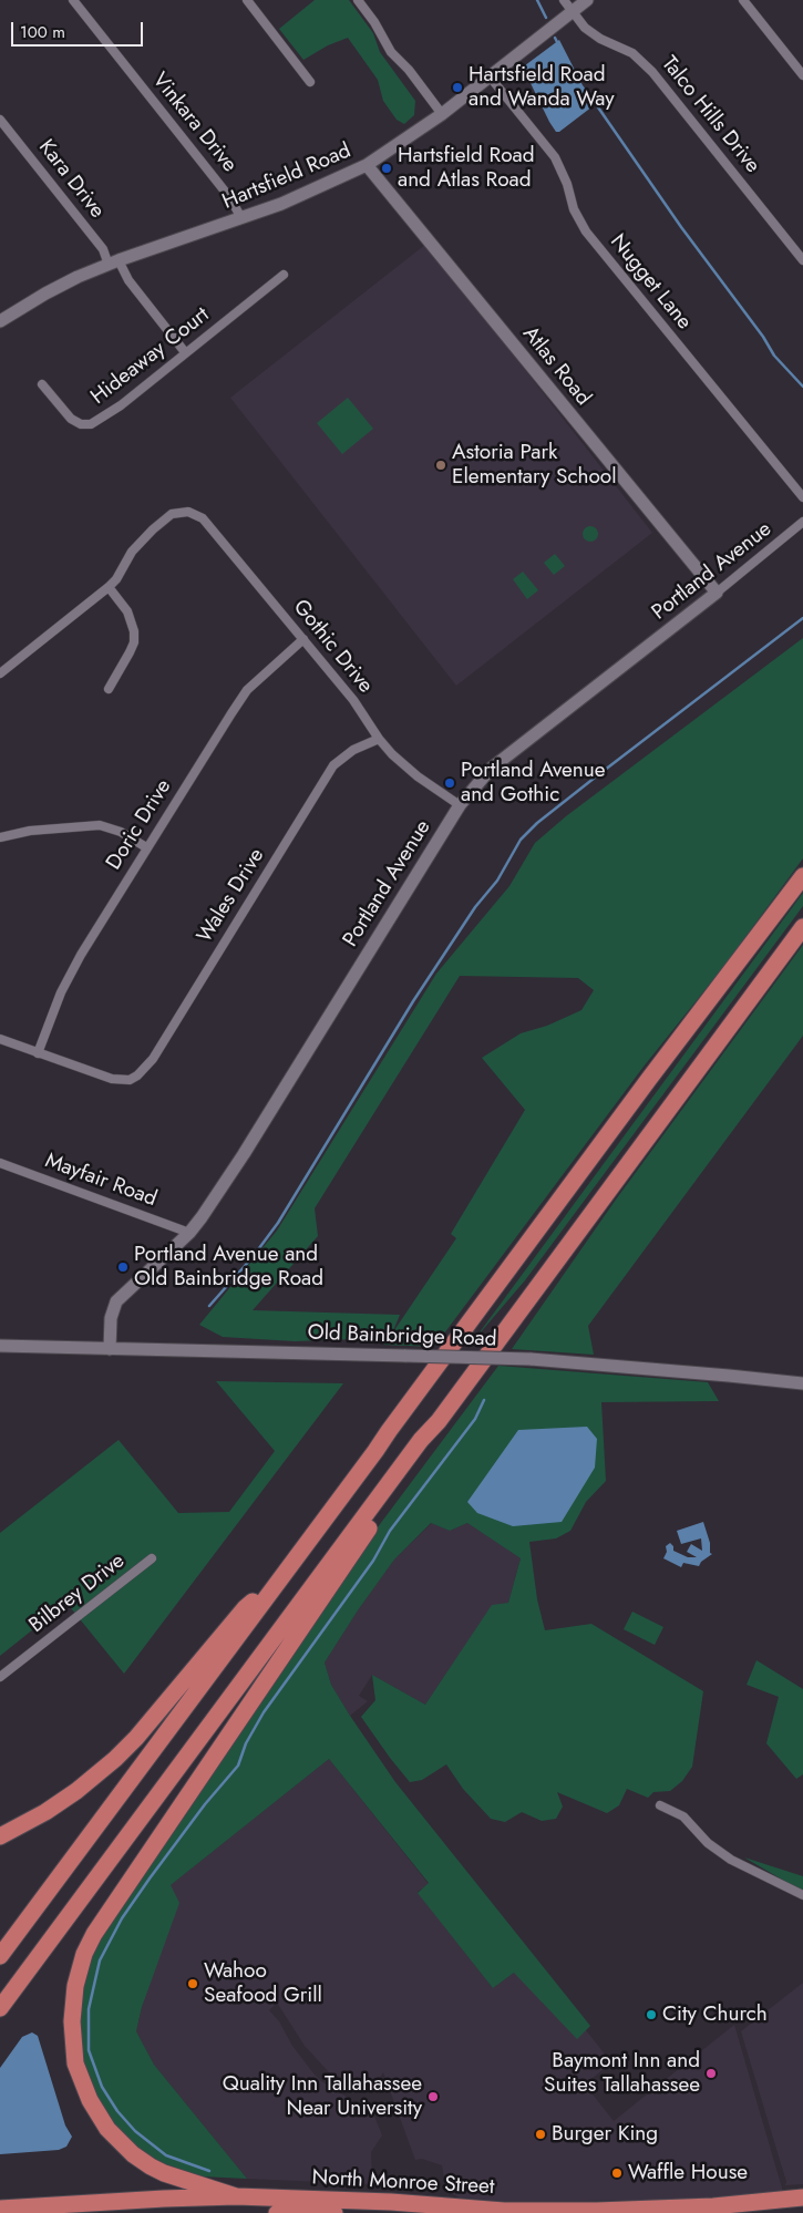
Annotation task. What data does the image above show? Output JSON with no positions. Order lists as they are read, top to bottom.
{
  "streets": {
    "highway": ["North Monroe Street"],
    "street": [
      "Talco Hills Drive",
      "Vinkara Drive",
      "Hartsfield Road",
      "Kara Drive",
      "Nugget Lane",
      "Hideaway Court",
      "Atlas Road",
      "Portland Avenue",
      "Gothic Drive",
      "Doric Drive",
      "Wales Drive",
      "Mayfair Road",
      "Old Bainbridge Road",
      "Bilbrey Drive"
    ]
  },
  "crossings": [
    ["Talco Hills Drive", "Hartsfield Road"],
    ["Vinkara Drive", "Hartsfield Road"],
    ["Hartsfield Road", "Kara Drive"],
    ["Hartsfield Road", "Nugget Lane"],
    ["Hartsfield Road", "Atlas Road"],
    ["Kara Drive", "Hideaway Court"],
    ["Atlas Road", "Portland Avenue"],
    ["Portland Avenue", "Gothic Drive"],
    ["Portland Avenue", "Mayfair Road"],
    ["Portland Avenue", "Old Bainbridge Road"],
    ["Gothic Drive", "Doric Drive"],
    ["Gothic Drive", "Wales Drive"],
    ["Doric Drive", "Wales Drive"]
  ],
  "places": [
    "Hartsfield Road and Wanda Way",
    "Hartsfield Road and Atlas Road",
    "Astoria Park Elementary School",
    "Portland Avenue and Gothic",
    "Portland Avenue and Old Bainbridge Road",
    "Wahoo Seafood Grill",
    "City Church",
    "Baymont Inn and Suites Tallahassee",
    "Quality Inn Tallahassee Near University",
    "Burger King",
    "Waffle House"
  ],
  "scale_bar": "100 m"
}
